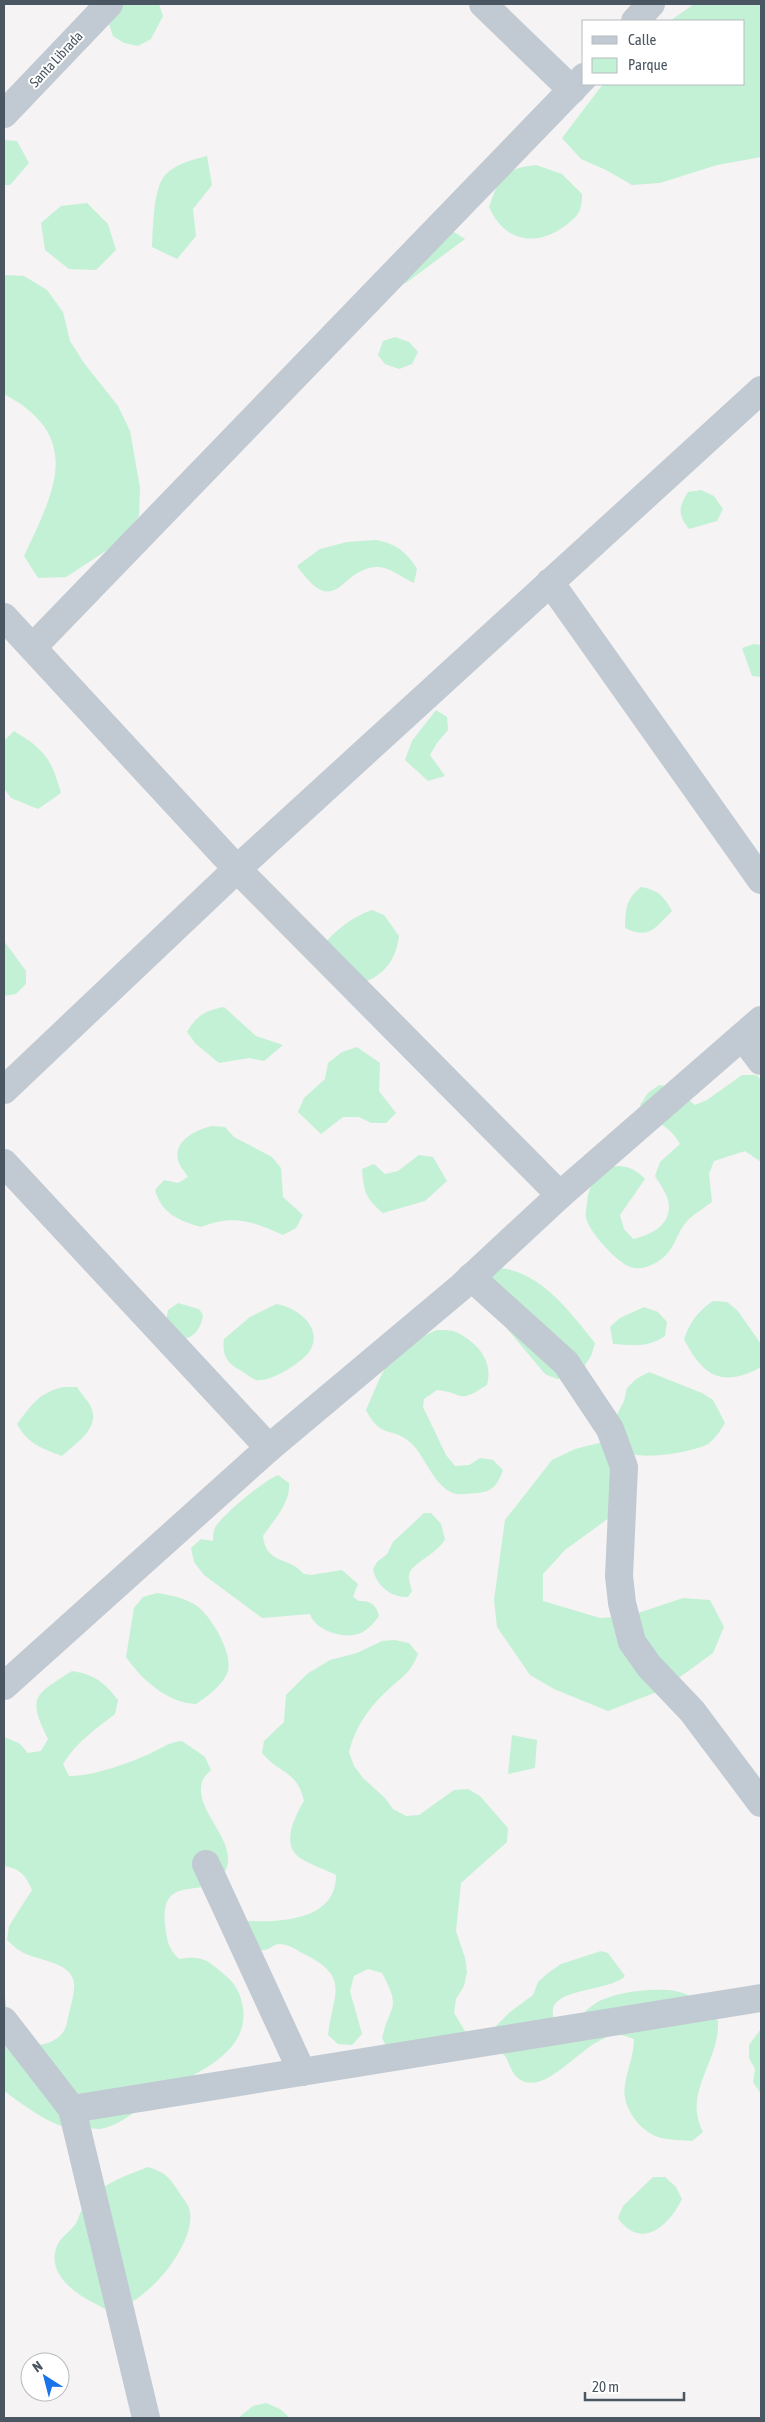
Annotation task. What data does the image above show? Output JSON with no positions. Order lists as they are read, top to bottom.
{
  "streets": {
    "street": ["Santa Librada"]
  },
  "legend": ["Calle", "Parque"],
  "scale_bar": "20 m",
  "north": "top left"
}
